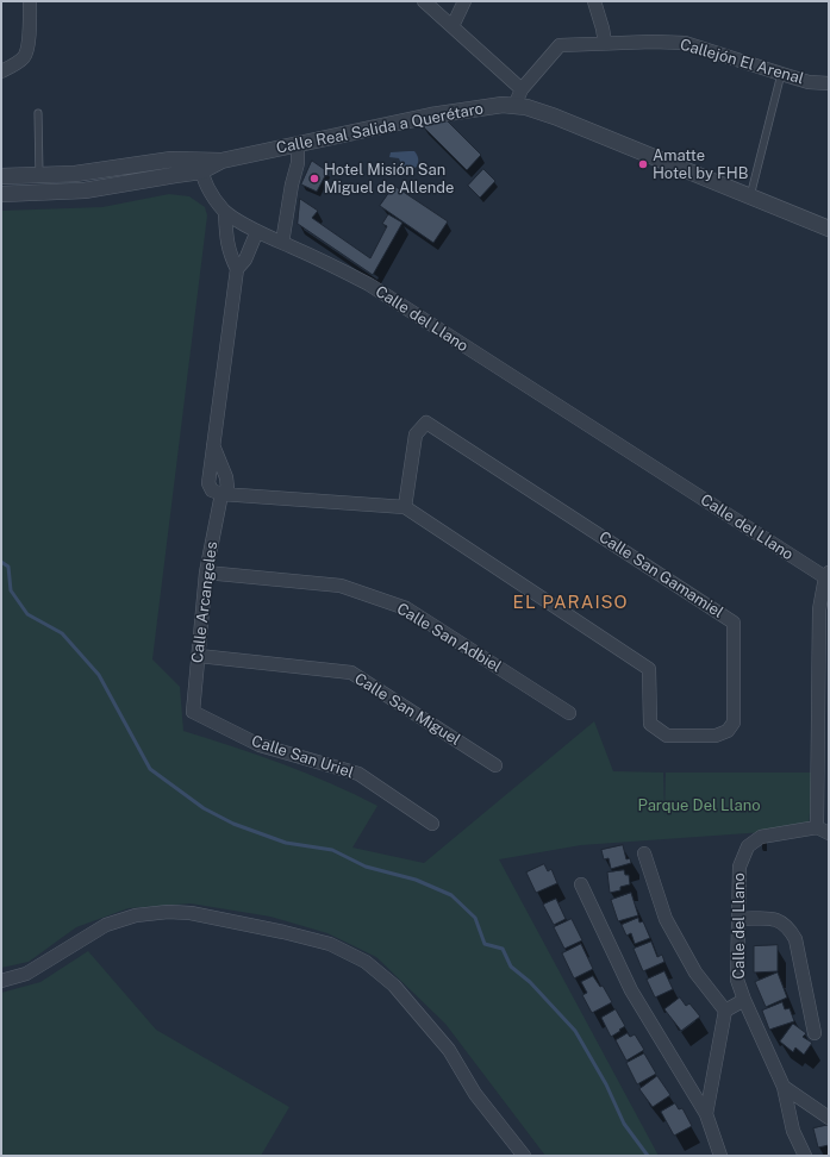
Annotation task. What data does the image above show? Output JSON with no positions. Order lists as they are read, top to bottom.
{
  "streets": {
    "street": [
      "Callejón El Arenal",
      "Calle Real Salida a Querétaro",
      "Calle del Llano",
      "Calle San Gamamiel",
      "Calle Arcangeles",
      "Calle San Adbiel",
      "Calle San Miguel",
      "Calle San Uriel"
    ]
  },
  "crossings": [
    ["Callejón El Arenal", "Calle Real Salida a Querétaro"],
    ["Calle Real Salida a Querétaro", "Calle del Llano"],
    ["Calle del Llano", "Calle Arcangeles"],
    ["Calle San Gamamiel", "Calle Arcangeles"],
    ["Calle Arcangeles", "Calle San Adbiel"],
    ["Calle Arcangeles", "Calle San Miguel"],
    ["Calle Arcangeles", "Calle San Uriel"]
  ],
  "districts": ["EL PARAISO"],
  "parks": ["Parque Del Llano"],
  "places": ["Amatte Hotel by FHB", "Hotel Misión San Miguel de Allende"]
}
